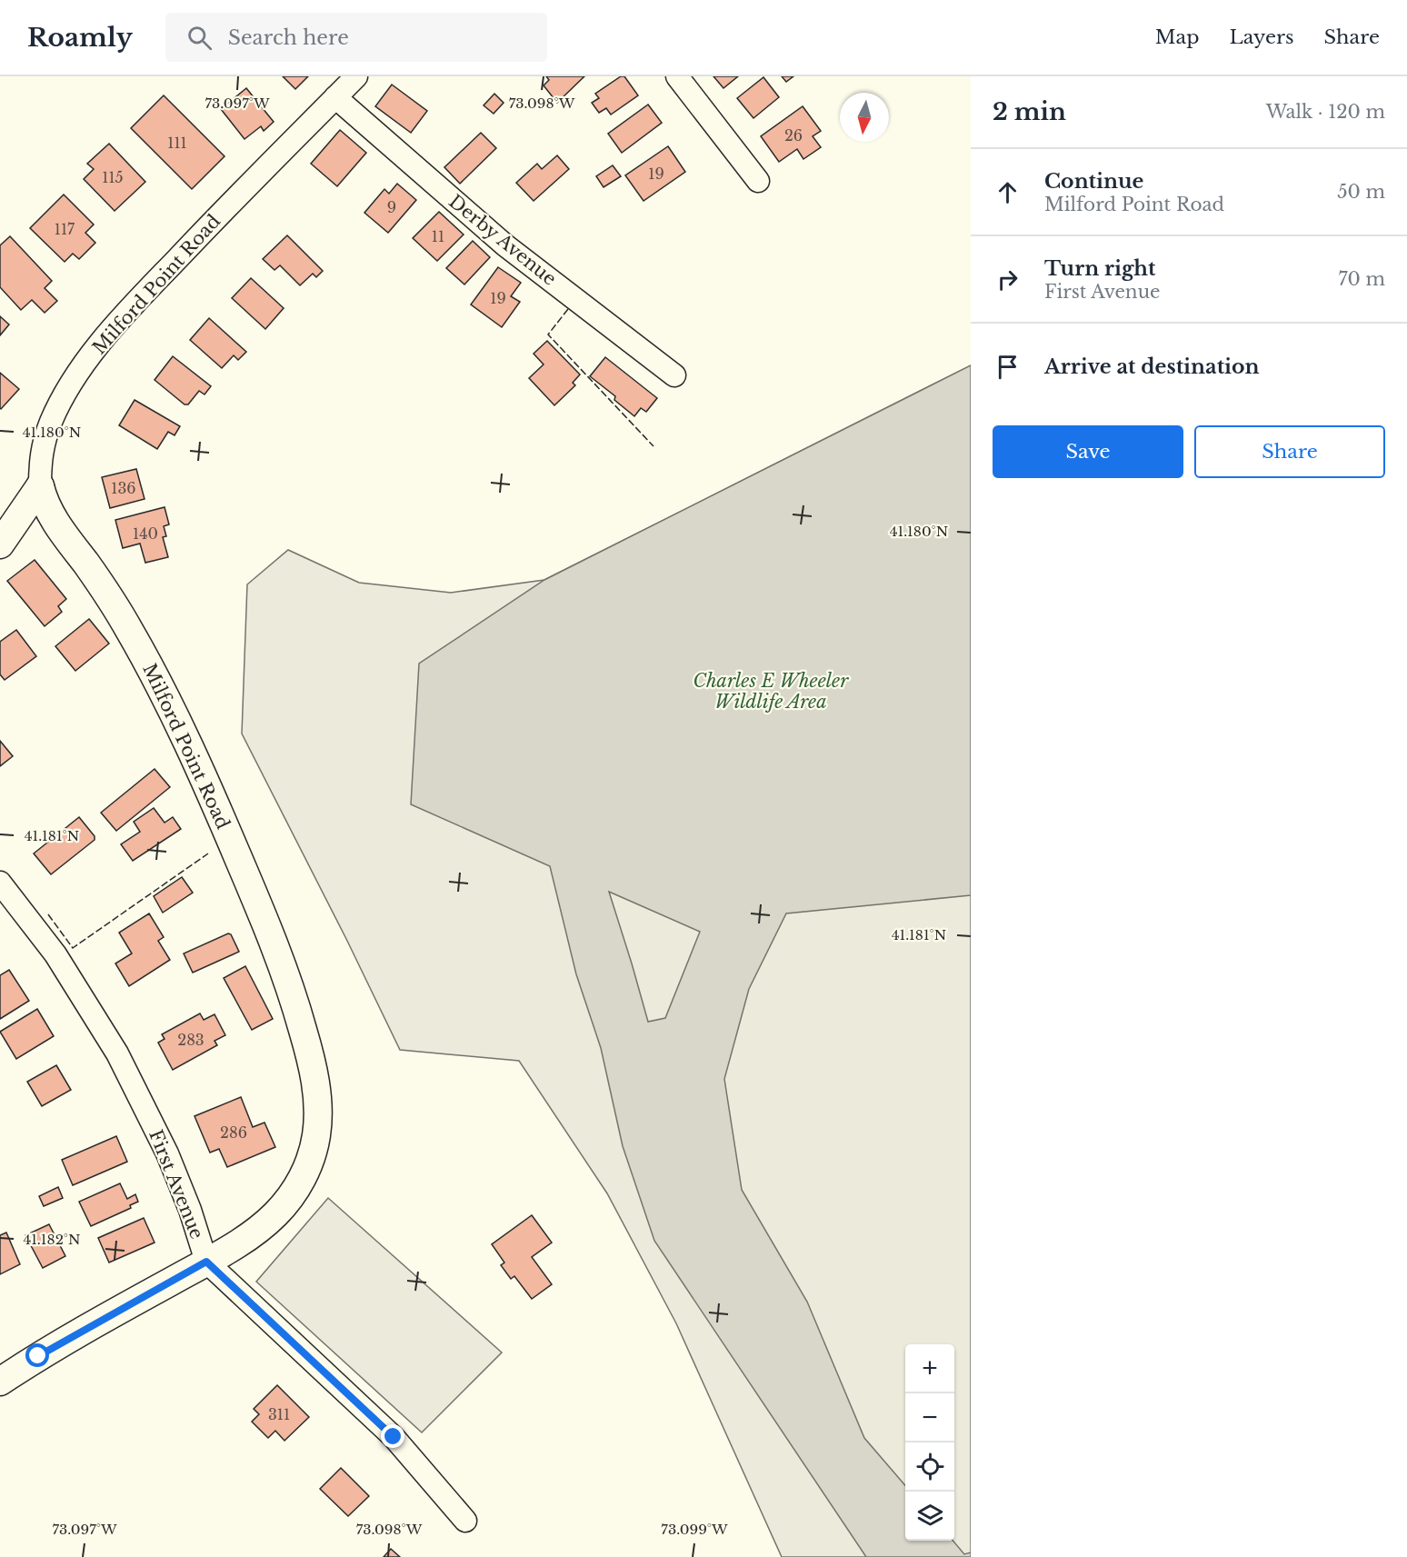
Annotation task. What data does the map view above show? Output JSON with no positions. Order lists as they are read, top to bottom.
{
  "streets": {
    "street": ["Derby Avenue", "Milford Point Road", "First Avenue"]
  },
  "crossings": [
    ["Derby Avenue", "Milford Point Road"],
    ["Milford Point Road", "First Avenue"]
  ],
  "parks": ["Charles E Wheeler Wildlife Area"],
  "house_numbers": [
    "26",
    "111",
    "19",
    "115",
    "9",
    "117",
    "11",
    "19",
    "136",
    "140",
    "283",
    "286",
    "311"
  ],
  "north": "bottom",
  "page": {
    "header": "Roamly",
    "search": "Search here",
    "nav": ["Map", "Layers", "Share"],
    "heading": ["2 min", "Walk · 120 m"],
    "list": [
      ["Continue", "Milford Point Road", "50 m"],
      ["Turn right", "First Avenue", "70 m"],
      "Arrive at destination"
    ],
    "buttons": ["Save", "Share"],
    "map_buttons": ["+", "−"]
  },
  "coordinates": [
    "73.097°W",
    "73.098°W",
    "41.180°N",
    "41.181°N",
    "41.182°N",
    "73.099°W"
  ]
}
